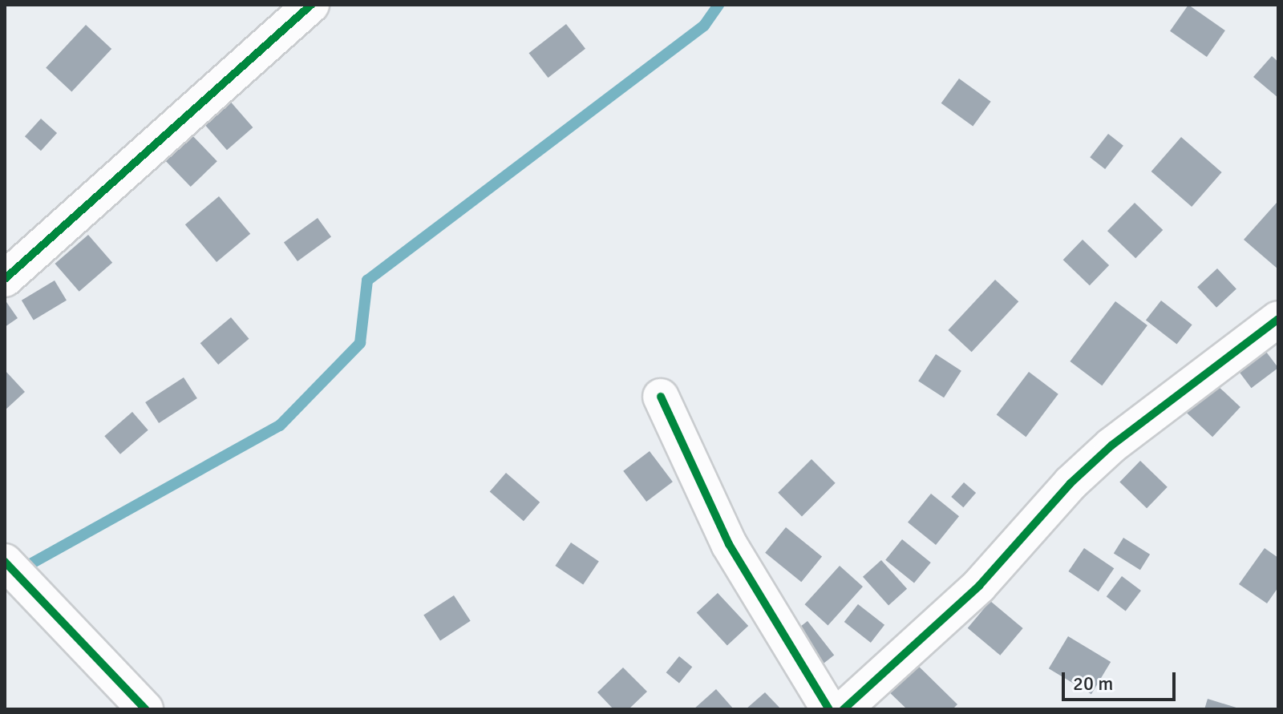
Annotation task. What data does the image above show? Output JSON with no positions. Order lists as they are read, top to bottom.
{
  "scale_bar": "20 m"
}
